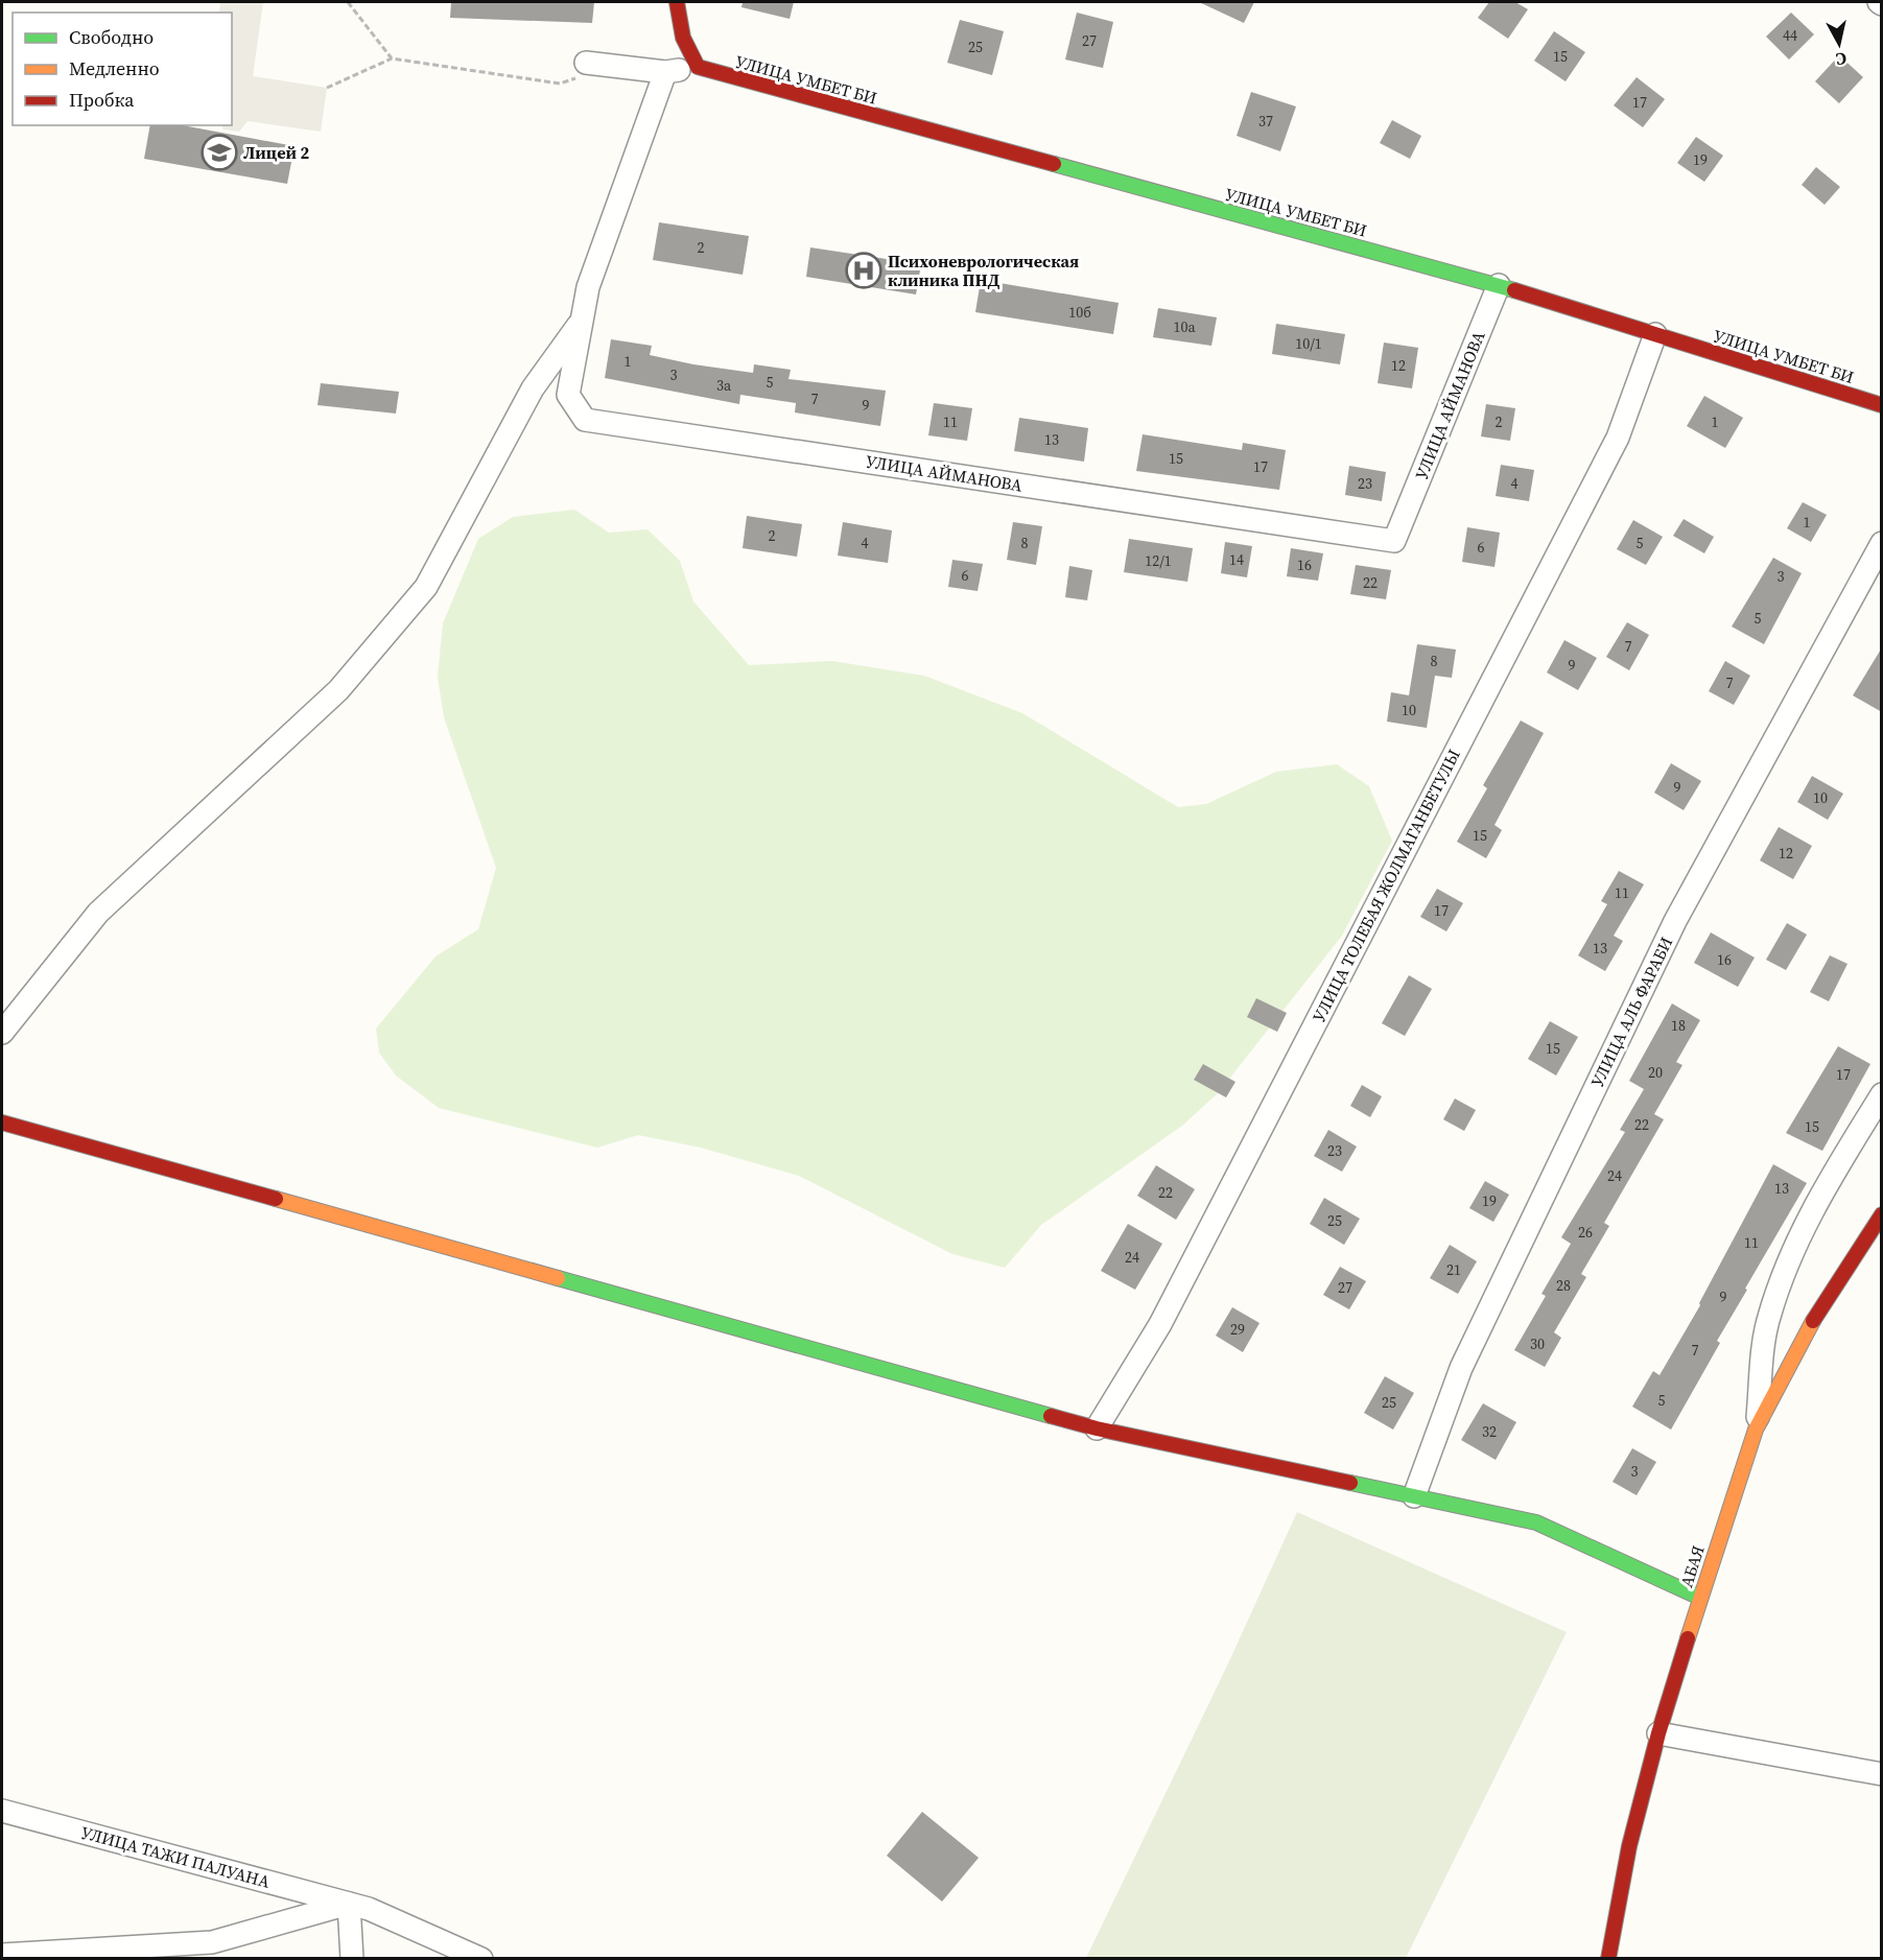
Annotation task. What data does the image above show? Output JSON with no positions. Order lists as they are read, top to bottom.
{
  "streets": {
    "street": [
      "УЛИЦА УМБЕТ БИ",
      "УЛИЦА АЙМАНОВА",
      "УЛИЦА ТОЛЕБАЯ ЖОЛМАГАНБЕТУЛЫ",
      "УЛИЦА АЛЬ ФАРАБИ",
      "АБАЯ",
      "УЛИЦА ТАЖИ ПАЛУАНА"
    ]
  },
  "crossings": [
    ["УЛИЦА УМБЕТ БИ", "УЛИЦА АЙМАНОВА"],
    ["УЛИЦА УМБЕТ БИ", "УЛИЦА ТОЛЕБАЯ ЖОЛМАГАНБЕТУЛЫ"]
  ],
  "places": {
    "school or university": ["Лицей 2"],
    "hospital": ["Психоневрологическая клиника ПНД"]
  },
  "house_numbers": [
    "44",
    "27",
    "25",
    "15",
    "17",
    "37",
    "19",
    "2",
    "10б",
    "10а",
    "10/1",
    "1",
    "12",
    "3",
    "5",
    "3а",
    "7",
    "9",
    "11",
    "2",
    "1",
    "13",
    "15",
    "17",
    "23",
    "4",
    "1",
    "2",
    "4",
    "8",
    "5",
    "6",
    "14",
    "12/1",
    "16",
    "6",
    "3",
    "22",
    "5",
    "7",
    "8",
    "9",
    "7",
    "10",
    "9",
    "10",
    "15",
    "12",
    "11",
    "17",
    "13",
    "16",
    "18",
    "15",
    "20",
    "17",
    "22",
    "15",
    "23",
    "24",
    "13",
    "22",
    "19",
    "25",
    "26",
    "11",
    "24",
    "21",
    "28",
    "27",
    "9",
    "29",
    "30",
    "7",
    "5",
    "25",
    "32",
    "3"
  ],
  "legend": ["Свободно", "Медленно", "Пробка"],
  "north": "bottom"
}
